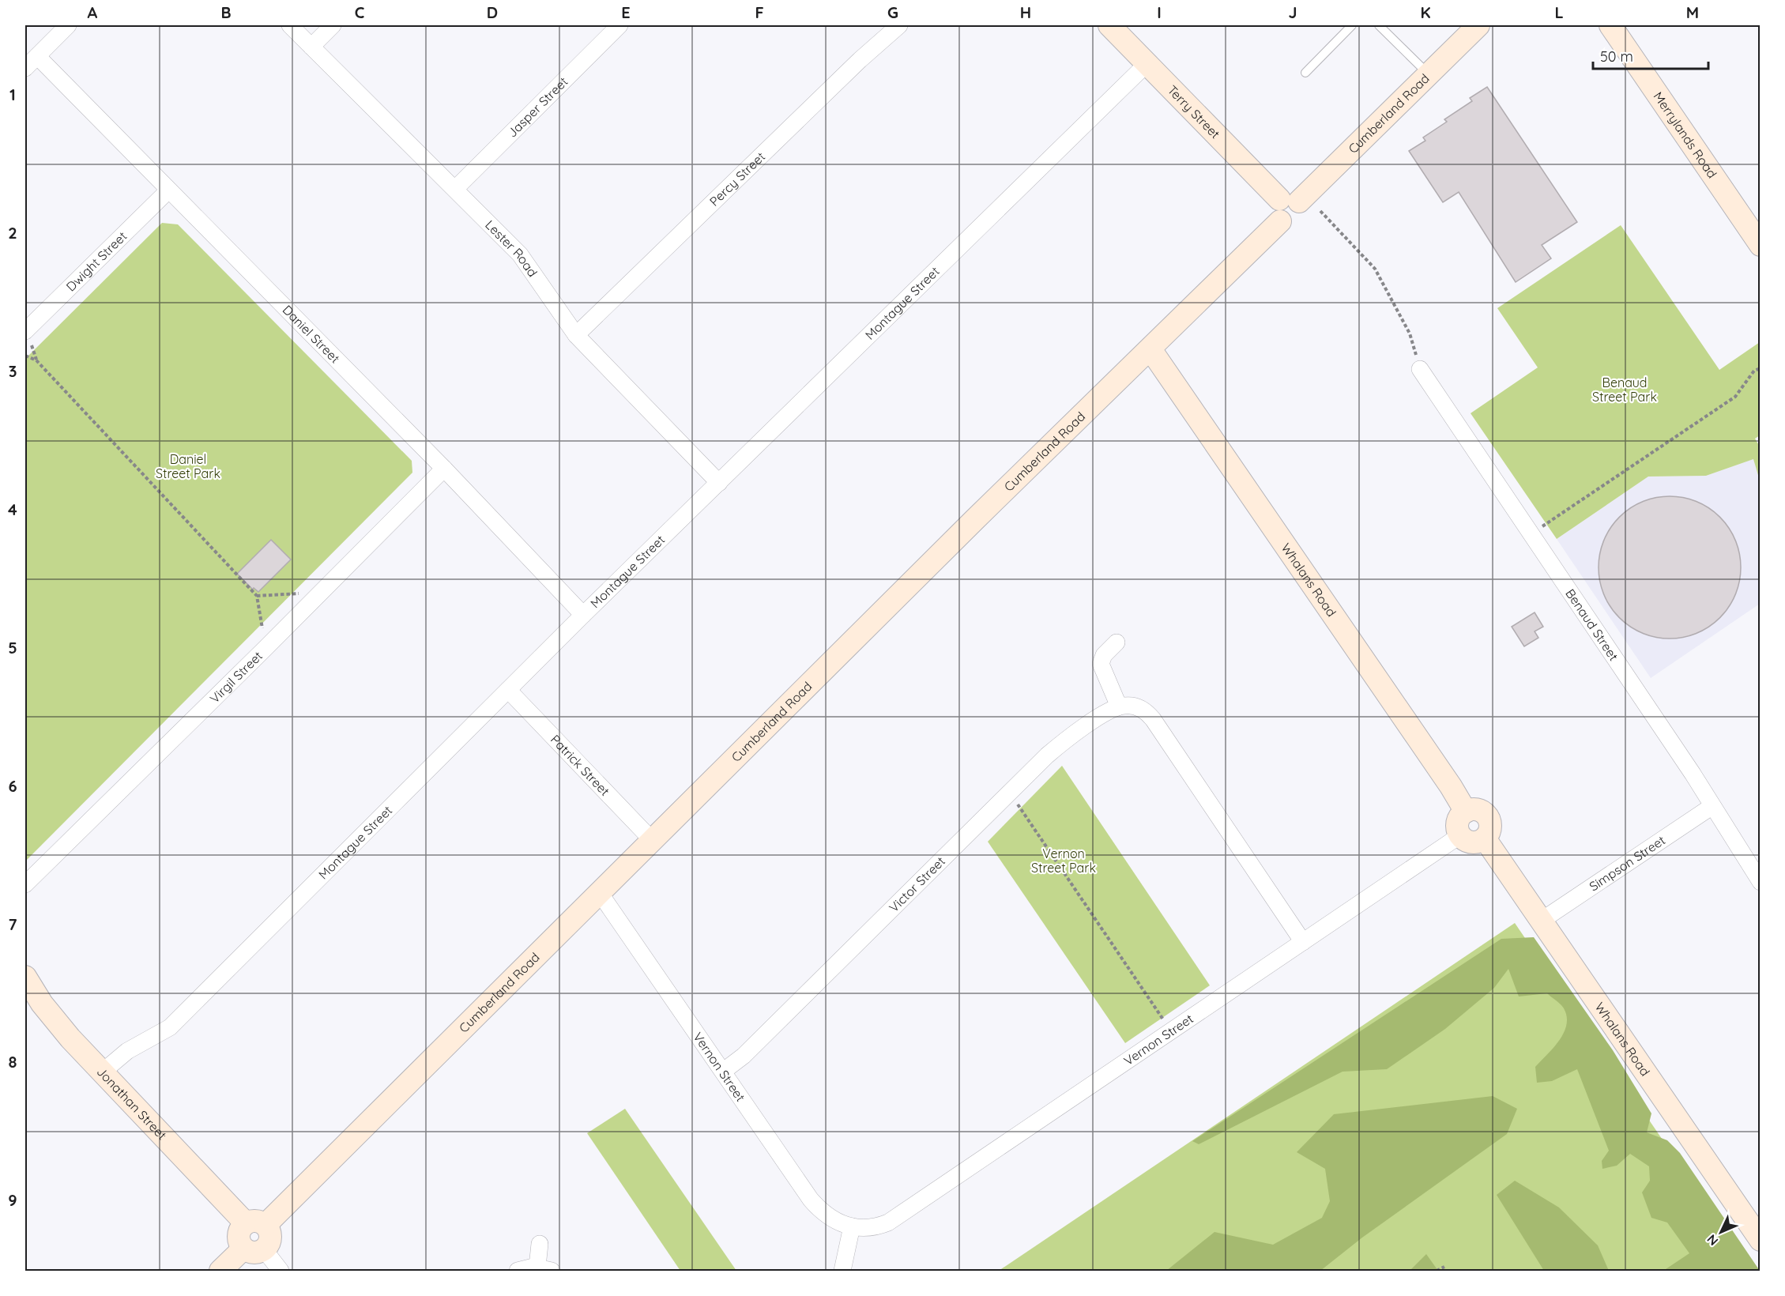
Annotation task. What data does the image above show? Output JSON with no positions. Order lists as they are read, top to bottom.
{
  "streets": {
    "street": [
      "Jasper Street",
      "Terry Street",
      "Cumberland Road",
      "Merrylands Road",
      "Percy Street",
      "Lester Road",
      "Dwight Street",
      "Montague Street",
      "Daniel Street",
      "Whalans Road",
      "Benaud Street",
      "Virgil Street",
      "Patrick Street",
      "Simpson Street",
      "Victor Street",
      "Vernon Street",
      "Jonathan Street"
    ]
  },
  "crossings": [
    ["Jasper Street", "Lester Road"],
    ["Terry Street", "Cumberland Road"],
    ["Terry Street", "Montague Street"],
    ["Cumberland Road", "Whalans Road"],
    ["Cumberland Road", "Patrick Street"],
    ["Cumberland Road", "Vernon Street"],
    ["Cumberland Road", "Jonathan Street"],
    ["Percy Street", "Lester Road"],
    ["Lester Road", "Montague Street"],
    ["Dwight Street", "Daniel Street"],
    ["Montague Street", "Daniel Street"],
    ["Montague Street", "Patrick Street"],
    ["Montague Street", "Jonathan Street"],
    ["Daniel Street", "Virgil Street"],
    ["Whalans Road", "Simpson Street"],
    ["Whalans Road", "Vernon Street"],
    ["Benaud Street", "Simpson Street"],
    ["Victor Street", "Vernon Street"]
  ],
  "parks": ["Benaud Street Park", "Daniel Street Park", "Vernon Street Park"],
  "scale_bar": "50 m",
  "north": "bottom left",
  "grid": {
    "columns": [
      "A",
      "B",
      "C",
      "D",
      "E",
      "F",
      "G",
      "H",
      "I",
      "J",
      "K",
      "L",
      "M"
    ],
    "rows": [
      "1",
      "2",
      "3",
      "4",
      "5",
      "6",
      "7",
      "8",
      "9"
    ]
  }
}
